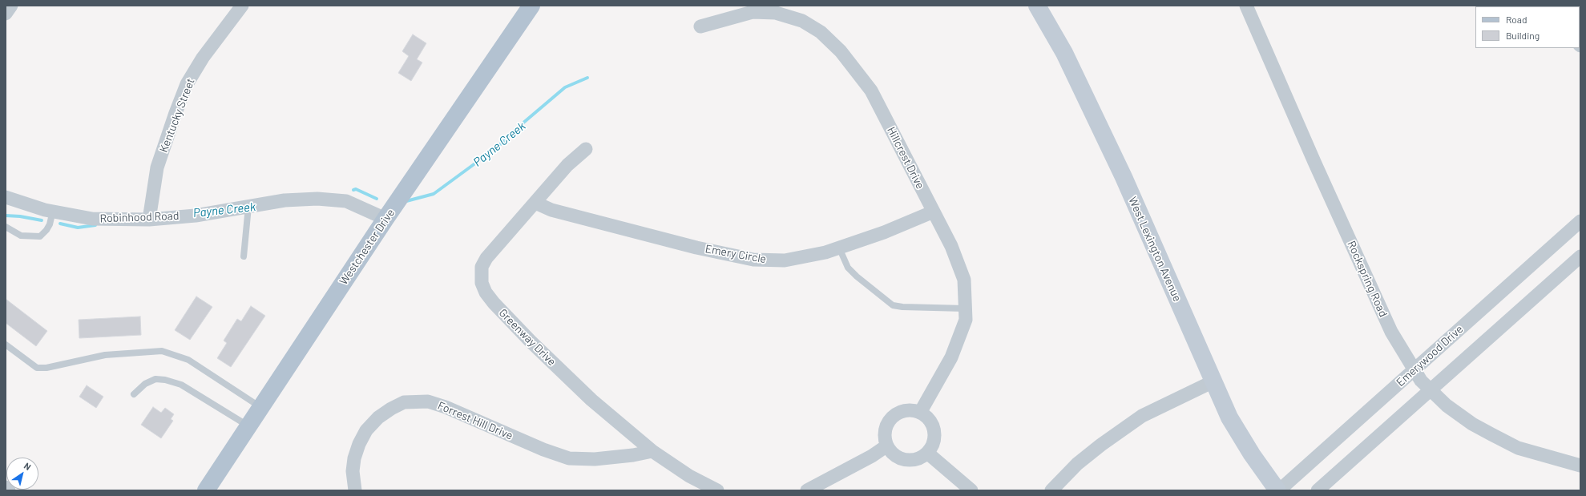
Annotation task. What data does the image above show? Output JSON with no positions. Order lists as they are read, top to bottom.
{
  "streets": {
    "main road": ["Westchester Drive"],
    "street": [
      "Kentucky Street",
      "Hillcrest Drive",
      "Robinhood Road",
      "West Lexington Avenue",
      "Emery Circle",
      "Rockspring Road",
      "Greenway Drive",
      "Emerywood Drive",
      "Forrest Hill Drive"
    ]
  },
  "crossings": [
    ["Kentucky Street", "Robinhood Road"],
    ["Hillcrest Drive", "Emery Circle"],
    ["Robinhood Road", "Westchester Drive"],
    ["West Lexington Avenue", "Emerywood Drive"],
    ["Emery Circle", "Greenway Drive"],
    ["Rockspring Road", "Emerywood Drive"],
    ["Greenway Drive", "Forrest Hill Drive"]
  ],
  "water": ["Payne Creek"],
  "legend": ["Road", "Building"],
  "north": "top right"
}
